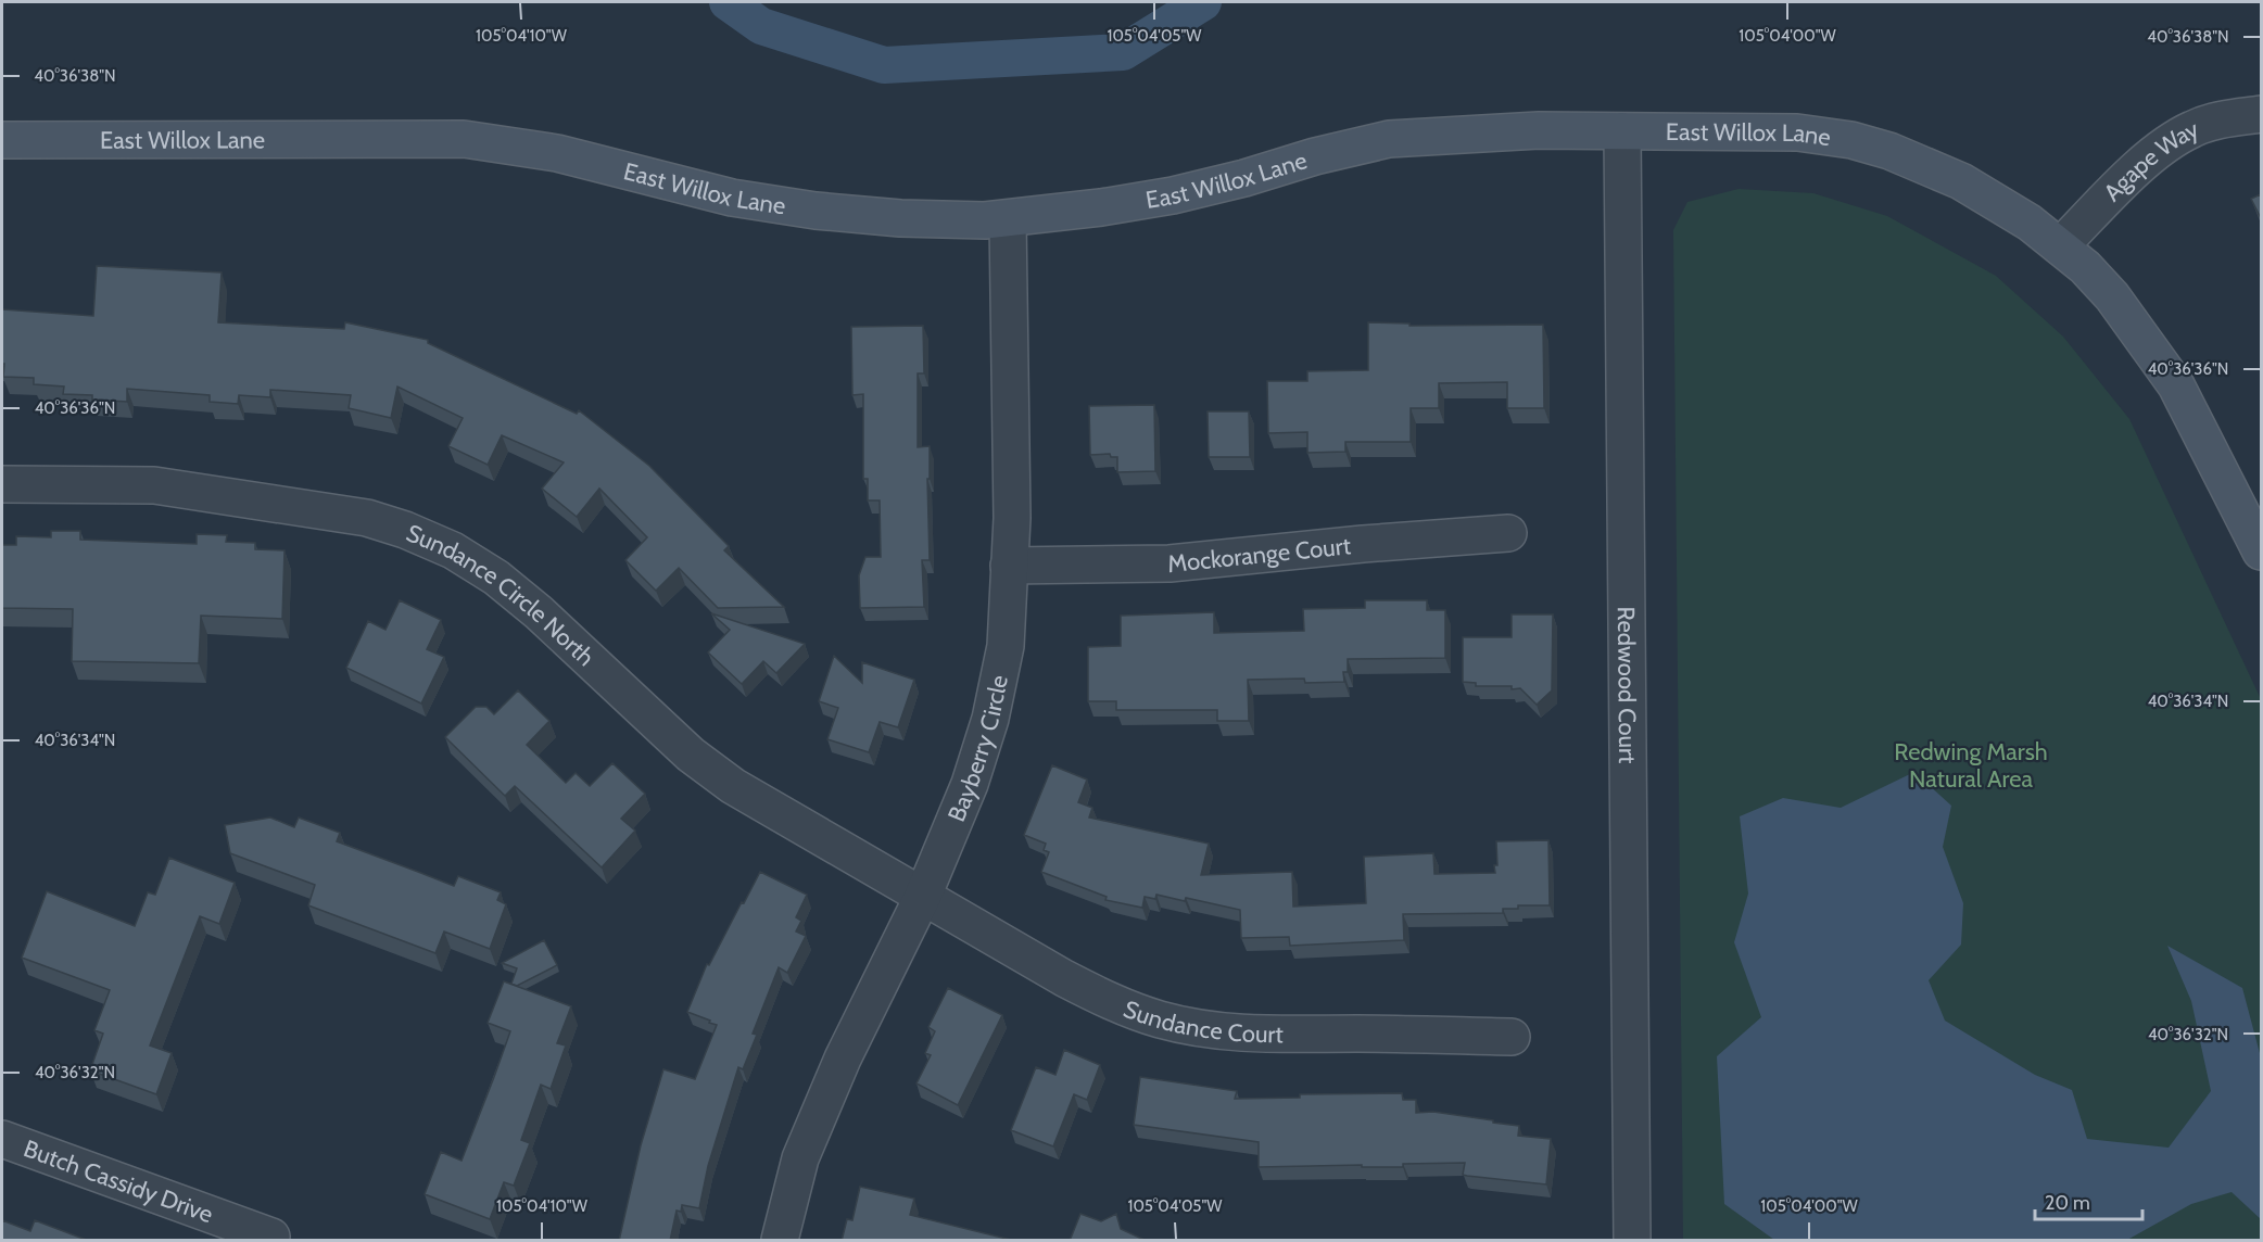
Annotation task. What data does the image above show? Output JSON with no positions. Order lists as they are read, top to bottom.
{
  "streets": {
    "main road": ["East Willox Lane"],
    "street": [
      "Agape Way",
      "Mockorange Court",
      "Sundance Circle North",
      "Redwood Court",
      "Bayberry Circle",
      "Sundance Court",
      "Butch Cassidy Drive"
    ]
  },
  "crossings": [
    ["East Willox Lane", "Agape Way"],
    ["East Willox Lane", "Redwood Court"],
    ["East Willox Lane", "Bayberry Circle"],
    ["Mockorange Court", "Bayberry Circle"],
    ["Sundance Circle North", "Bayberry Circle"],
    ["Sundance Circle North", "Sundance Court"],
    ["Bayberry Circle", "Sundance Court"]
  ],
  "parks": ["Redwing Marsh Natural Area"],
  "scale_bar": "20 m",
  "coordinates": [
    "105°04'10\"W",
    "105°04'05\"W",
    "105°04'00\"W",
    "40°36'38\"N",
    "40°36'36\"N",
    "40°36'34\"N",
    "40°36'32\"N"
  ]
}
